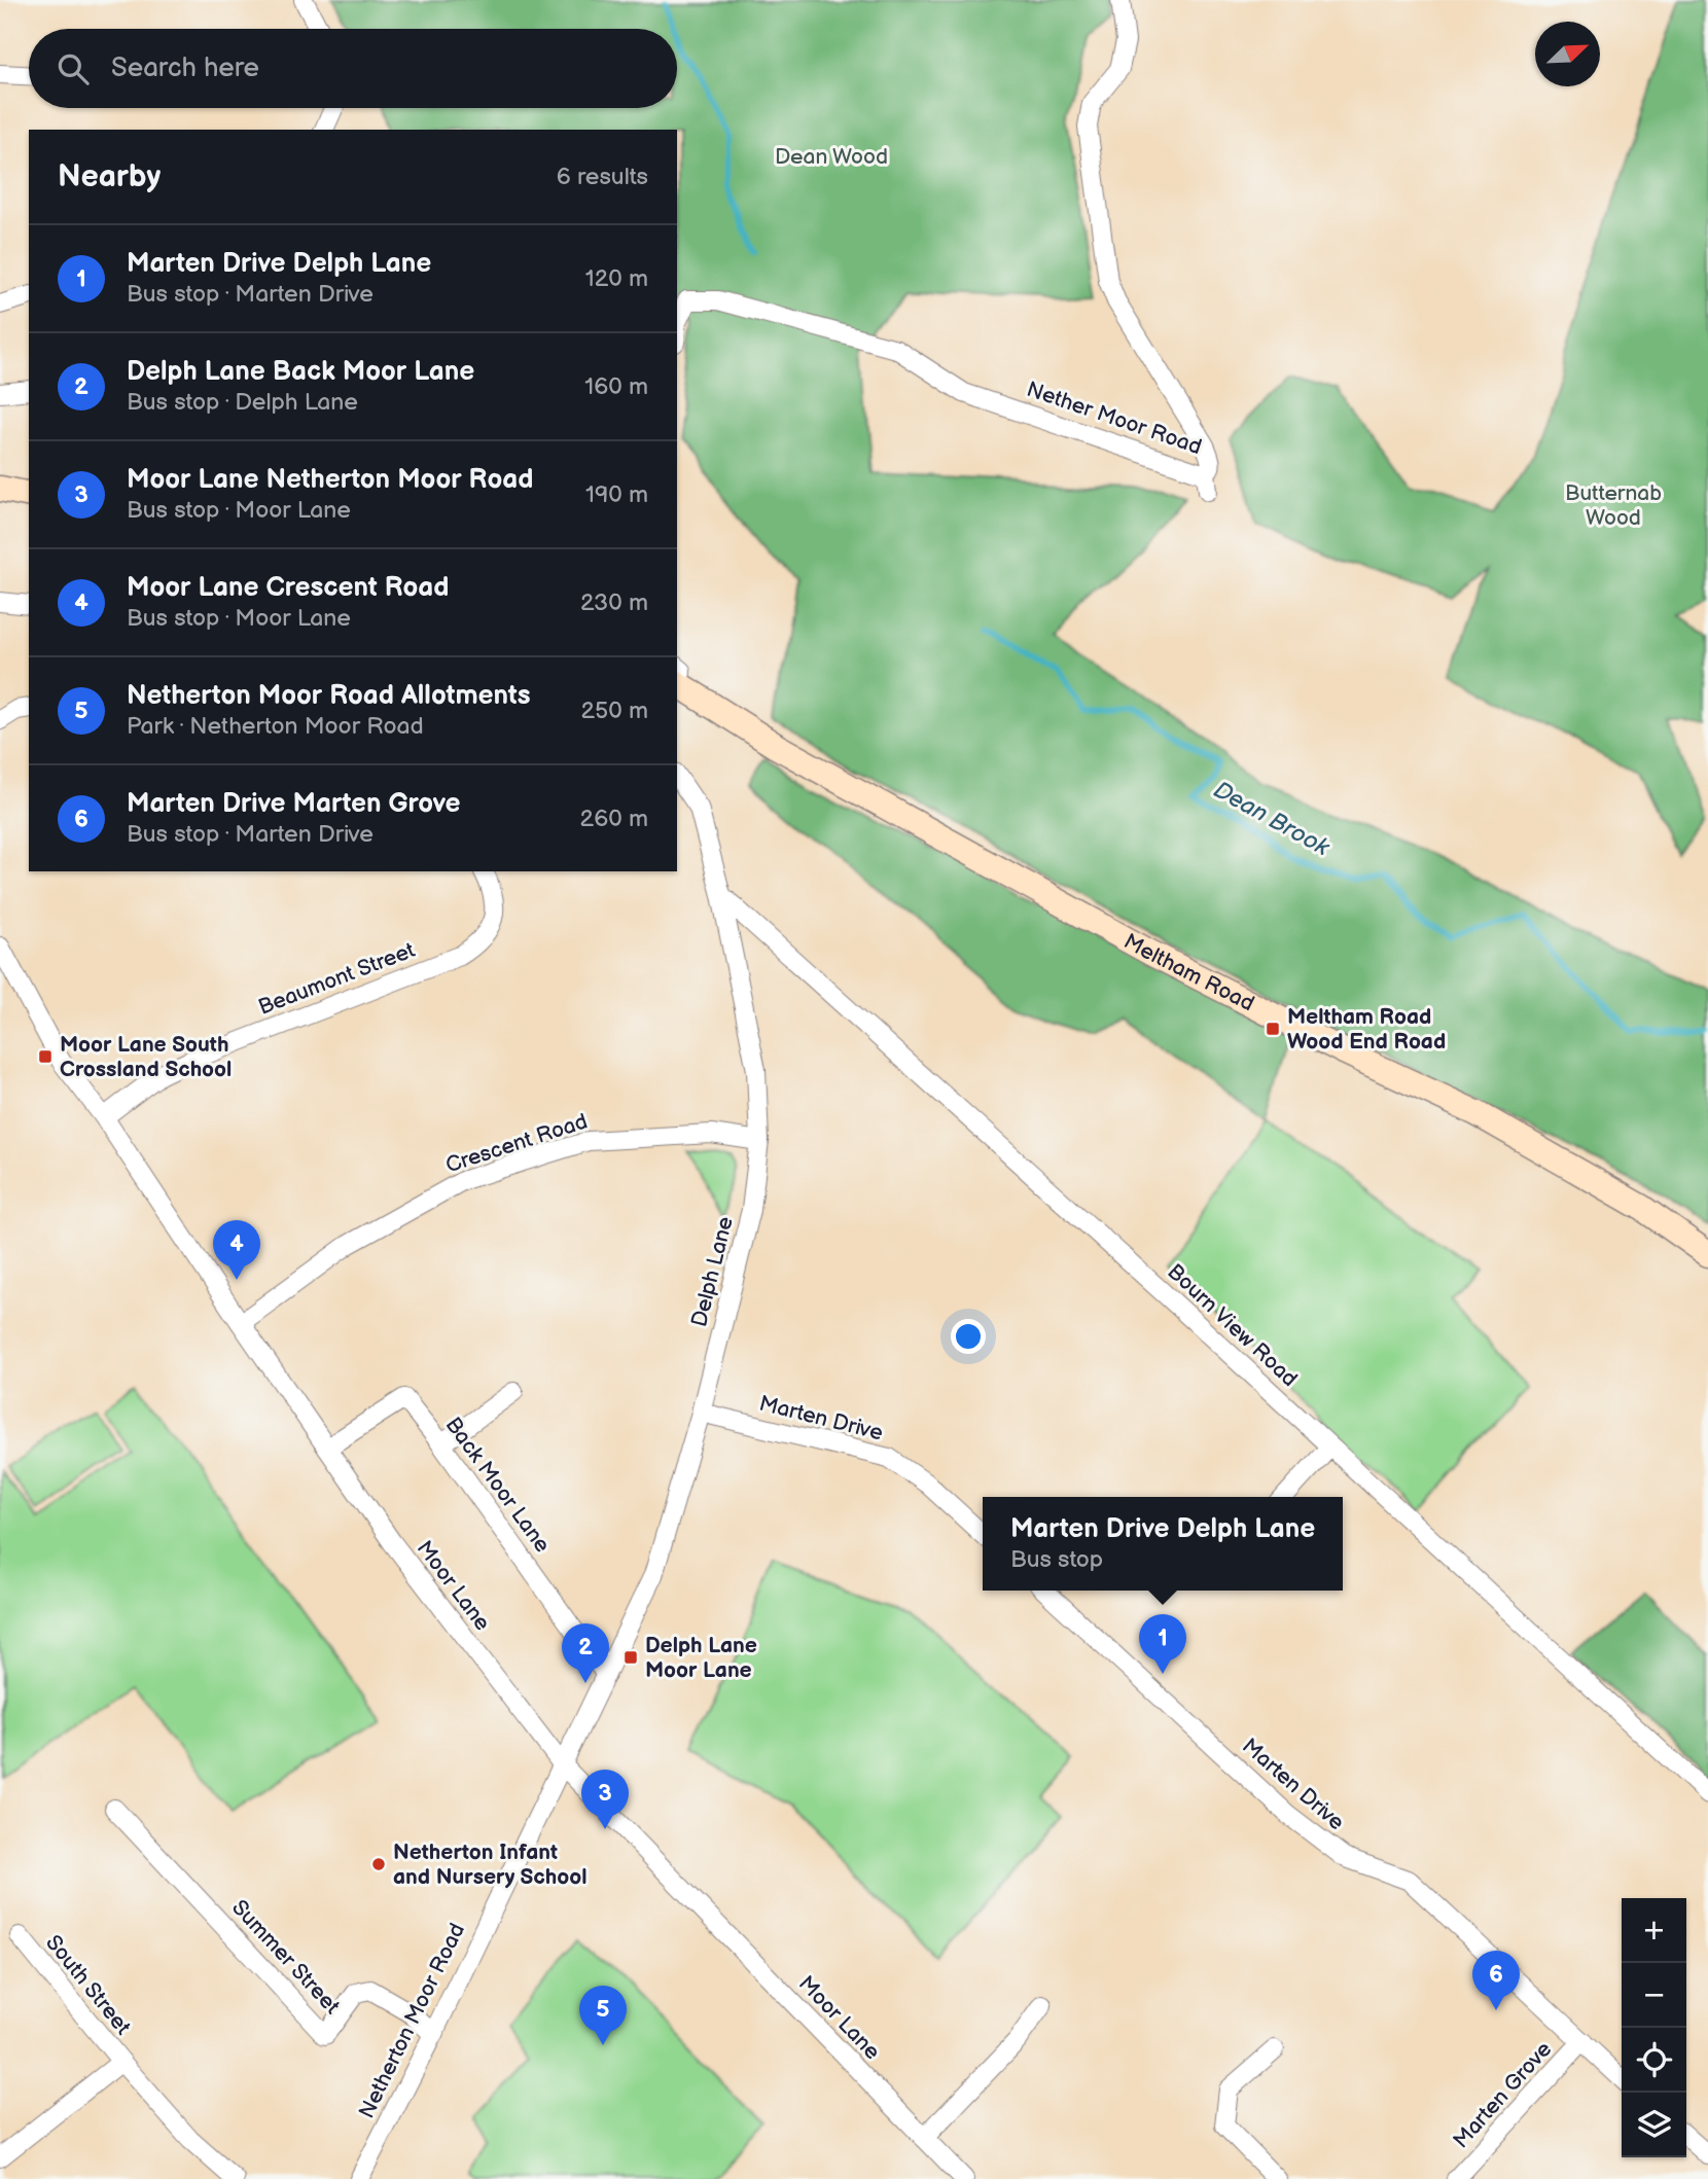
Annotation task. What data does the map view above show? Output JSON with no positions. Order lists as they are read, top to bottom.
{
  "streets": {
    "main road": ["Meltham Road"],
    "street": [
      "Nether Moor Road",
      "Beaumont Street",
      "Crescent Road",
      "Delph Lane",
      "Bourn View Road",
      "Marten Drive",
      "Back Moor Lane",
      "Moor Lane",
      "Summer Street",
      "South Street",
      "Netherton Moor Road",
      "Marten Grove"
    ]
  },
  "crossings": [
    ["Beaumont Street", "Moor Lane"],
    ["Crescent Road", "Delph Lane"],
    ["Crescent Road", "Moor Lane"],
    ["Delph Lane", "Bourn View Road"],
    ["Delph Lane", "Marten Drive"],
    ["Delph Lane", "Back Moor Lane"],
    ["Delph Lane", "Moor Lane"],
    ["Delph Lane", "Netherton Moor Road"],
    ["Marten Drive", "Marten Grove"],
    ["Back Moor Lane", "Moor Lane"],
    ["Moor Lane", "Netherton Moor Road"],
    ["Summer Street", "Netherton Moor Road"]
  ],
  "water": ["Dean Brook"],
  "parks": ["Dean Wood", "Butternab Wood"],
  "places": {
    "transit": ["Meltham Road Wood End Road", "Moor Lane South Crossland School", "Delph Lane Moor Lane"],
    "other": ["Netherton Infant and Nursery School"]
  },
  "north": "top right",
  "page": {
    "search": "Search here",
    "heading": ["Nearby", "6 results"],
    "list": [
      {
        "mark": "1",
        "name": "Marten Drive Delph Lane",
        "note": "Bus stop · Marten Drive",
        "value": "120 m"
      },
      {
        "mark": "2",
        "name": "Delph Lane Back Moor Lane",
        "note": "Bus stop · Delph Lane",
        "value": "160 m"
      },
      {
        "mark": "3",
        "name": "Moor Lane Netherton Moor Road",
        "note": "Bus stop · Moor Lane",
        "value": "190 m"
      },
      {
        "mark": "4",
        "name": "Moor Lane Crescent Road",
        "note": "Bus stop · Moor Lane",
        "value": "230 m"
      },
      {
        "mark": "5",
        "name": "Netherton Moor Road Allotments",
        "note": "Park · Netherton Moor Road",
        "value": "250 m"
      },
      {
        "mark": "6",
        "name": "Marten Drive Marten Grove",
        "note": "Bus stop · Marten Drive",
        "value": "260 m"
      }
    ],
    "pins": [
      "4",
      "1",
      "2",
      "3",
      "6",
      "5"
    ],
    "popup": ["Marten Drive Delph Lane", "Bus stop"],
    "map_buttons": ["+", "−"]
  }
}
